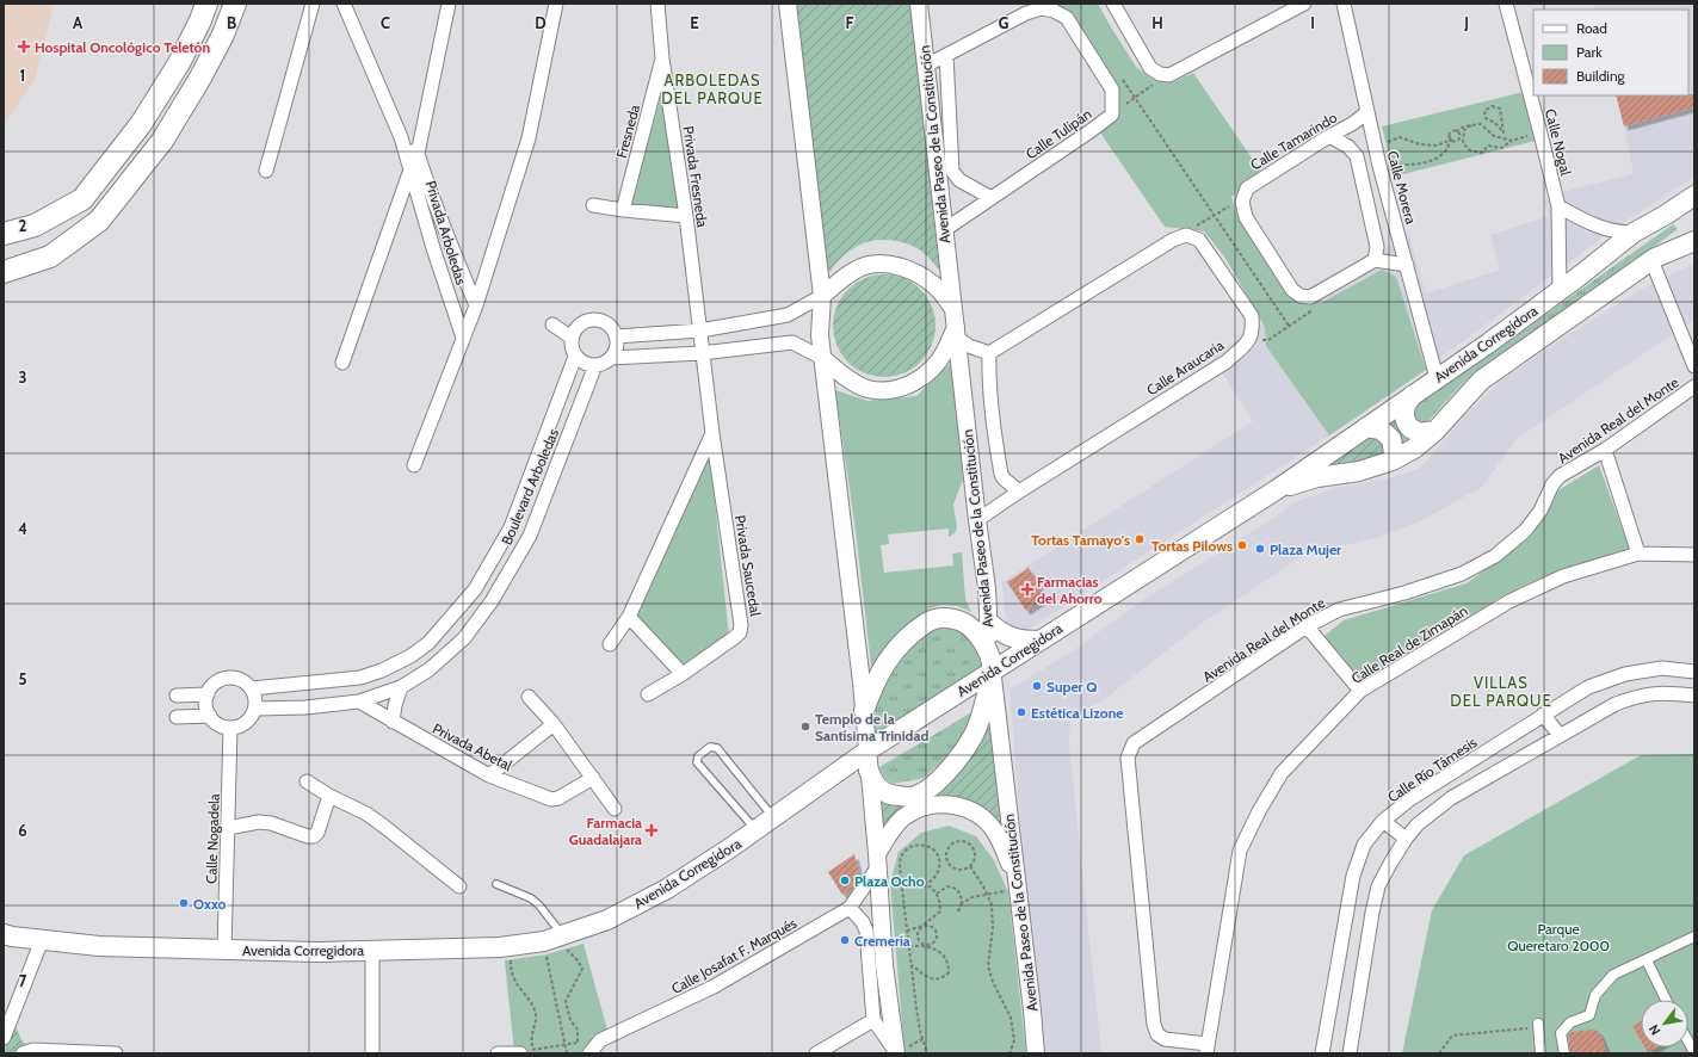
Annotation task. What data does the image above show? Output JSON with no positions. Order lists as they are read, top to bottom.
{
  "streets": {
    "main road": ["Avenida Corregidora"],
    "street": [
      "Fresneda",
      "Calle Tulipán",
      "Calle Tamarindo",
      "Calle Nogal",
      "Avenida Paseo de la Constitución",
      "Privada Fresneda",
      "Calle Morera",
      "Privada Arboledas",
      "Calle Araucaria",
      "Avenida Real del Monte",
      "Boulevard Arboledas",
      "Privada Saucedal",
      "Calle Real de Zimapán",
      "Privada Abetal",
      "Calle Río Támesis",
      "Calle Nogadela",
      "Calle Josafat F. Marqués"
    ]
  },
  "crossings": [
    ["Fresneda", "Privada Fresneda"],
    ["Calle Tulipán", "Avenida Paseo de la Constitución"],
    ["Calle Tamarindo", "Calle Morera"],
    ["Calle Nogal", "Avenida Corregidora"],
    ["Avenida Paseo de la Constitución", "Avenida Corregidora"],
    ["Avenida Paseo de la Constitución", "Calle Araucaria"],
    ["Privada Fresneda", "Privada Saucedal"],
    ["Calle Morera", "Avenida Corregidora"],
    ["Avenida Corregidora", "Calle Nogadela"],
    ["Avenida Real del Monte", "Calle Real de Zimapán"],
    ["Boulevard Arboledas", "Privada Abetal"],
    ["Boulevard Arboledas", "Calle Nogadela"]
  ],
  "districts": ["ARBOLEDAS DEL PARQUE", "VILLAS DEL PARQUE"],
  "parks": ["Parque Queretaro 2000"],
  "places": {
    "health": ["Hospital Oncológico Teletón", "Farmacias del Ahorro", "Farmacia Guadalajara"],
    "other": [
      "Tortas Tamayo's",
      "Tortas Pilows",
      "Plaza Mujer",
      "Super Q",
      "Estética Lizone",
      "Templo de la Santísima Trinidad",
      "Plaza Ocho",
      "Oxxo",
      "Cremería"
    ]
  },
  "legend": ["Road", "Park", "Building"],
  "north": "bottom left",
  "grid": {
    "columns": [
      "A",
      "B",
      "C",
      "D",
      "E",
      "F",
      "G",
      "H",
      "I",
      "J"
    ],
    "rows": [
      "1",
      "2",
      "3",
      "4",
      "5",
      "6",
      "7"
    ]
  }
}
